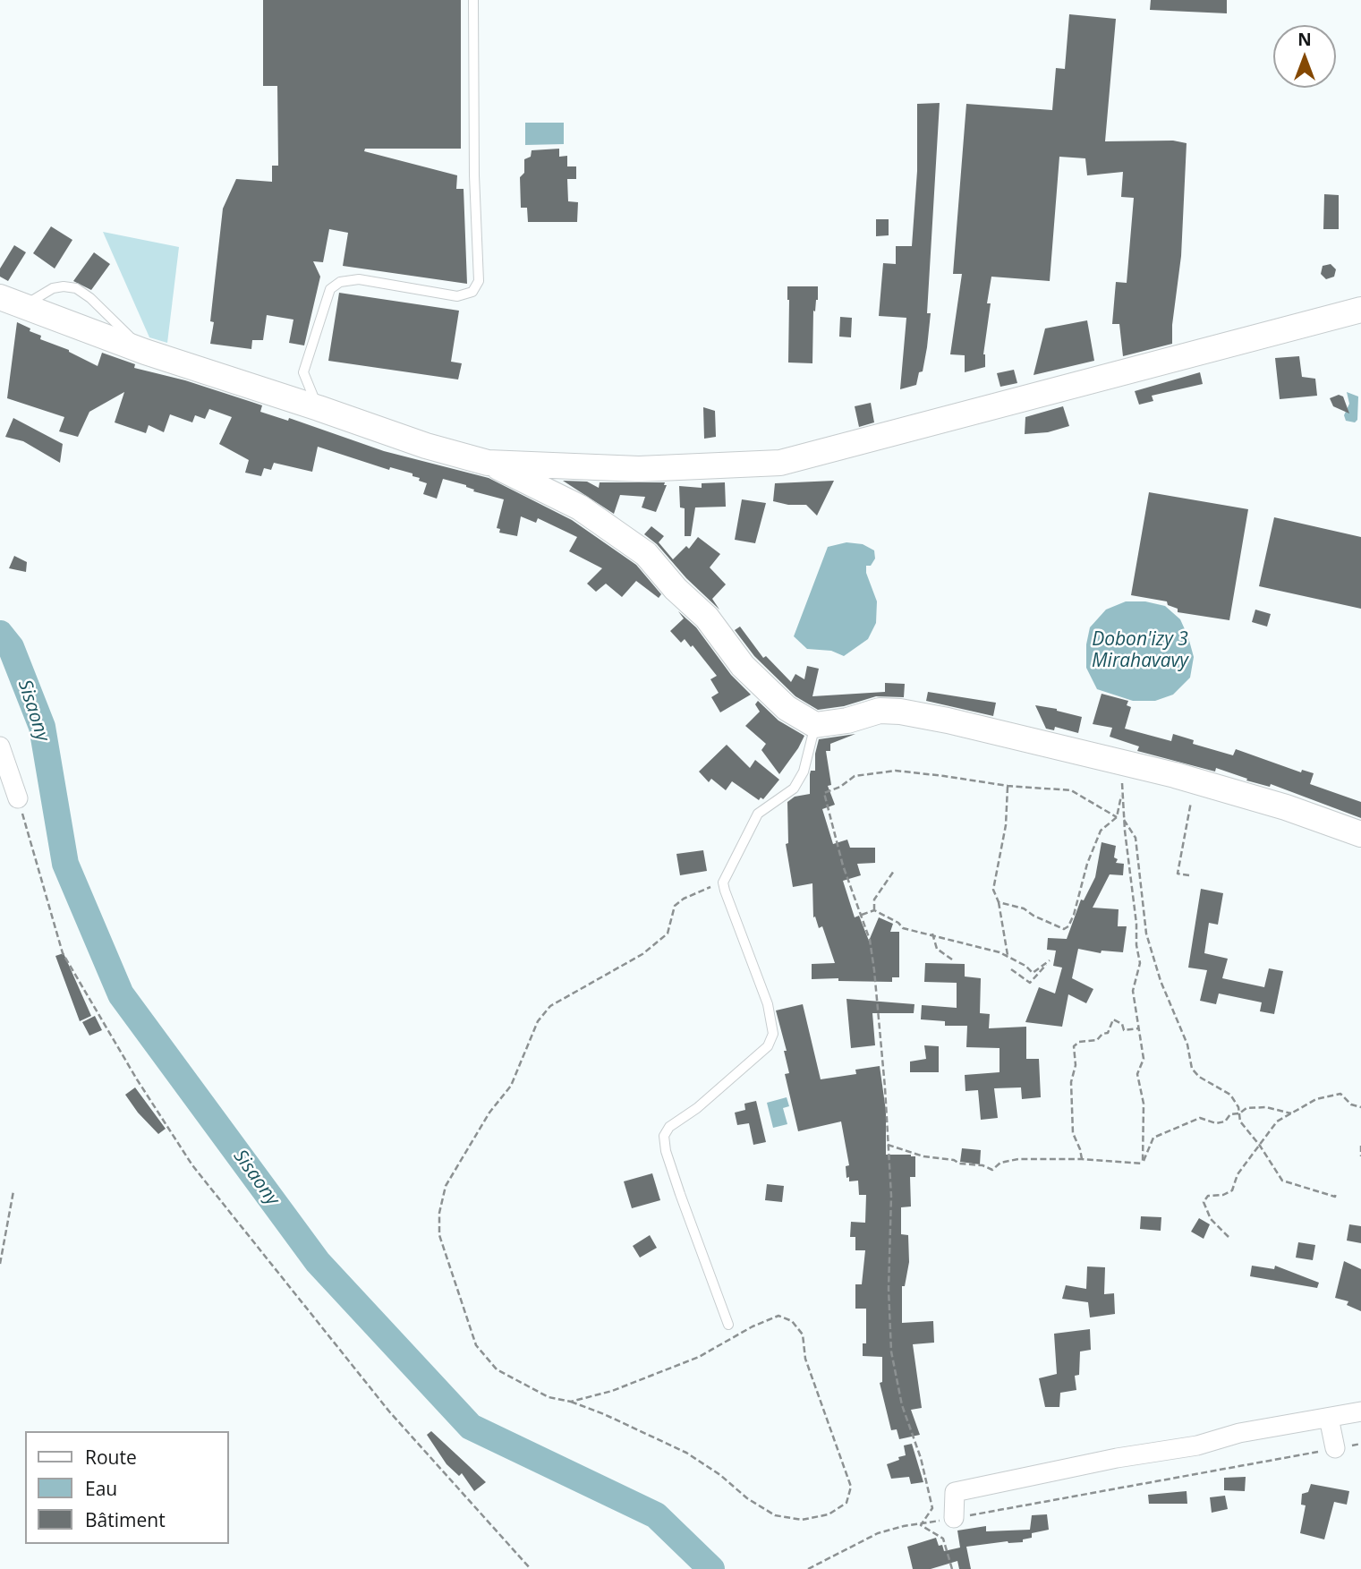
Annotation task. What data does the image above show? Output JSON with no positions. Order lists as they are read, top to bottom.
{
  "water": ["Dobon'izy 3 Mirahavavy", "Sisaony"],
  "legend": ["Route", "Eau", "Bâtiment"],
  "north": "top"
}
